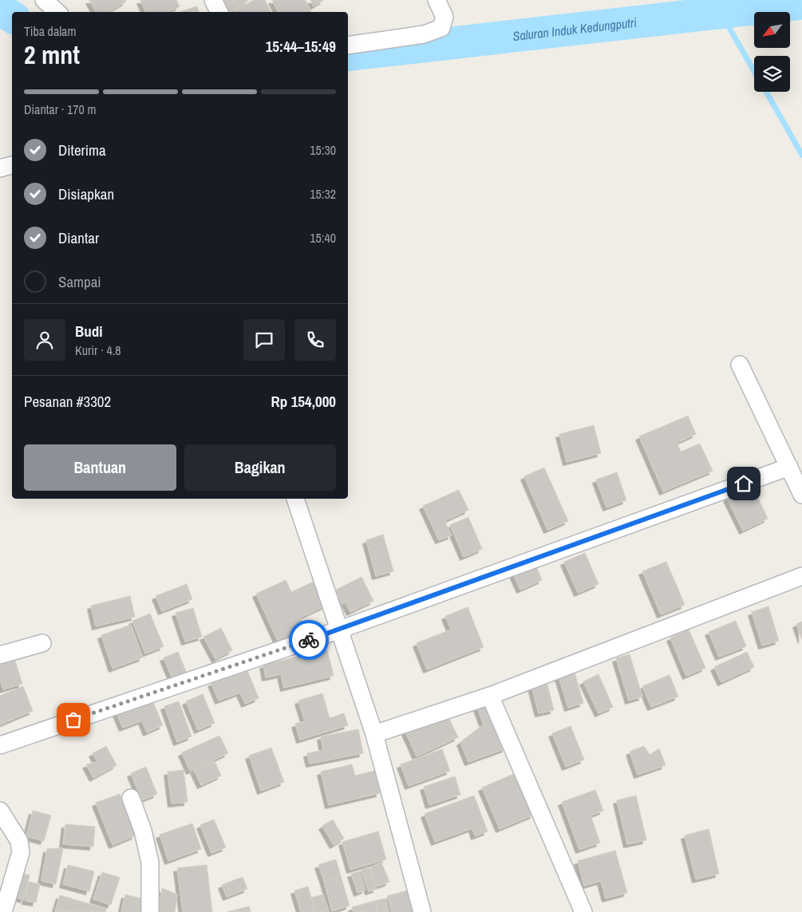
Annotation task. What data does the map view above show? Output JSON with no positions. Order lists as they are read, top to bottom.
{
  "water": ["Saluran Induk Kedungputri"],
  "north": "bottom left",
  "page": {
    "heading": ["2 mnt", "Tiba dalam", "15:44–15:49"],
    "panel": [
      "Budi",
      "Kurir · 4.8",
      "Pesanan #3302",
      "Rp 154,000"
    ],
    "bar": "Diantar · 170 m",
    "list": [
      ["Diterima", "15:30"],
      ["Disiapkan", "15:32"],
      ["Diantar", "15:40"],
      "Sampai"
    ],
    "buttons": ["Bantuan", "Bagikan"]
  }
}
